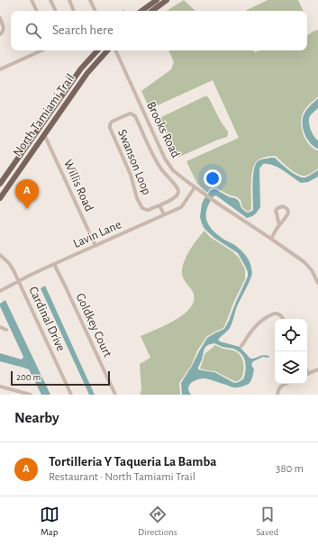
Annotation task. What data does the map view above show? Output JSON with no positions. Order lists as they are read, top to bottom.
{
  "streets": {
    "main road": ["North Tamiami Trail"],
    "street": [
      "Brooks Road",
      "Swanson Loop",
      "Willis Road",
      "Lavin Lane",
      "Cardinal Drive",
      "Goldkey Court"
    ]
  },
  "crossings": [
    ["North Tamiami Trail", "Willis Road"],
    ["Brooks Road", "Swanson Loop"],
    ["Brooks Road", "Lavin Lane"],
    ["Swanson Loop", "Lavin Lane"],
    ["Willis Road", "Lavin Lane"],
    ["Lavin Lane", "Cardinal Drive"],
    ["Lavin Lane", "Goldkey Court"]
  ],
  "scale_bar": "200 m",
  "page": {
    "search": "Search here",
    "pins": "A",
    "scale": "200 m",
    "heading": "Nearby",
    "list": [
      {
        "mark": "A",
        "name": "Tortilleria Y Taqueria La Bamba",
        "note": "Restaurant · North Tamiami Trail",
        "value": "380 m"
      }
    ],
    "nav": ["Map", "Directions", "Saved"]
  }
}
